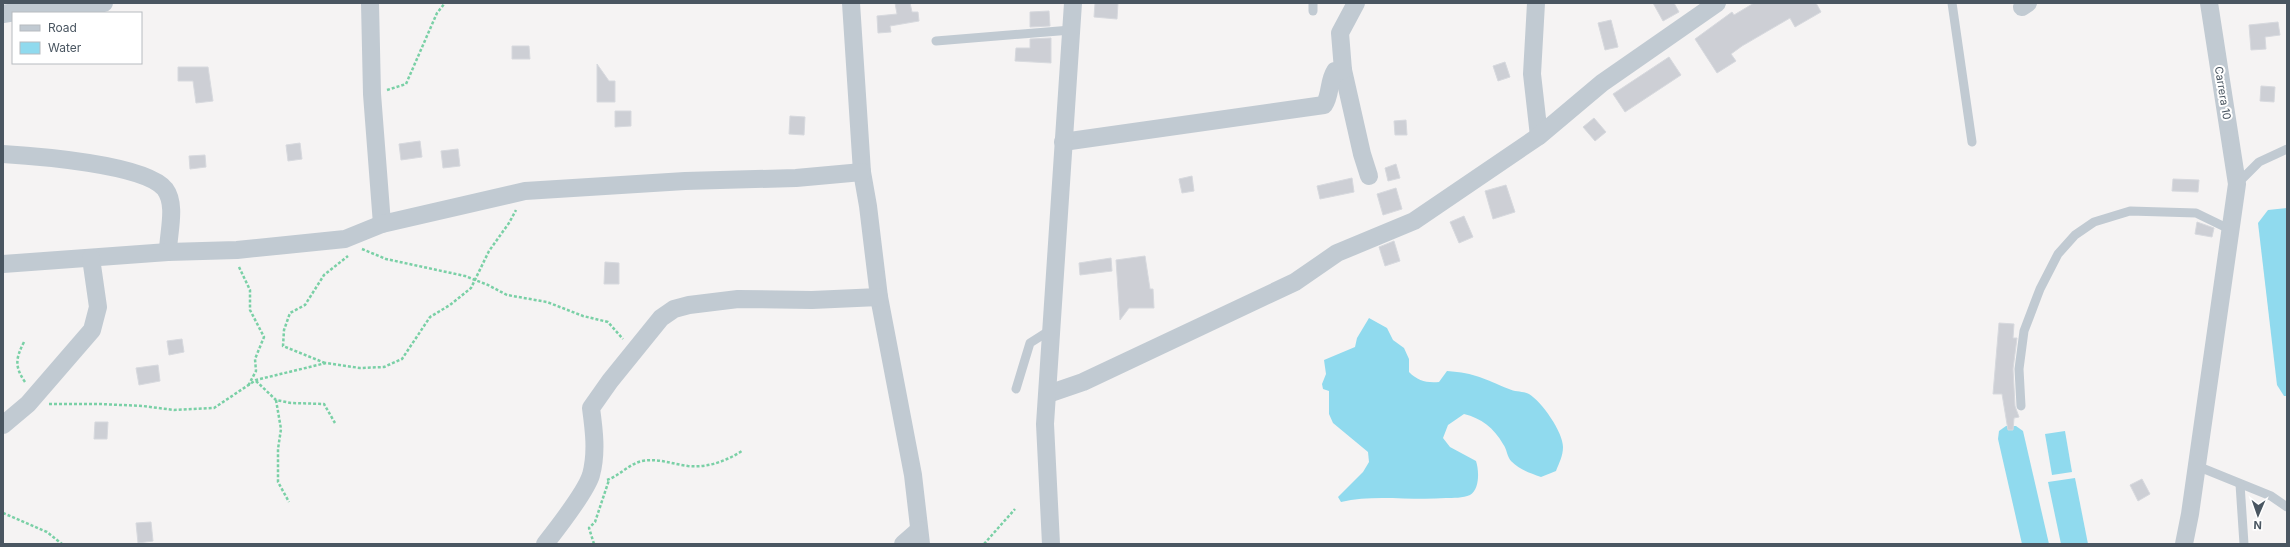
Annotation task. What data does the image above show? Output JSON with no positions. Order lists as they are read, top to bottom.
{
  "streets": {
    "street": ["Carrera 10"]
  },
  "legend": ["Road", "Water"],
  "north": "bottom"
}
